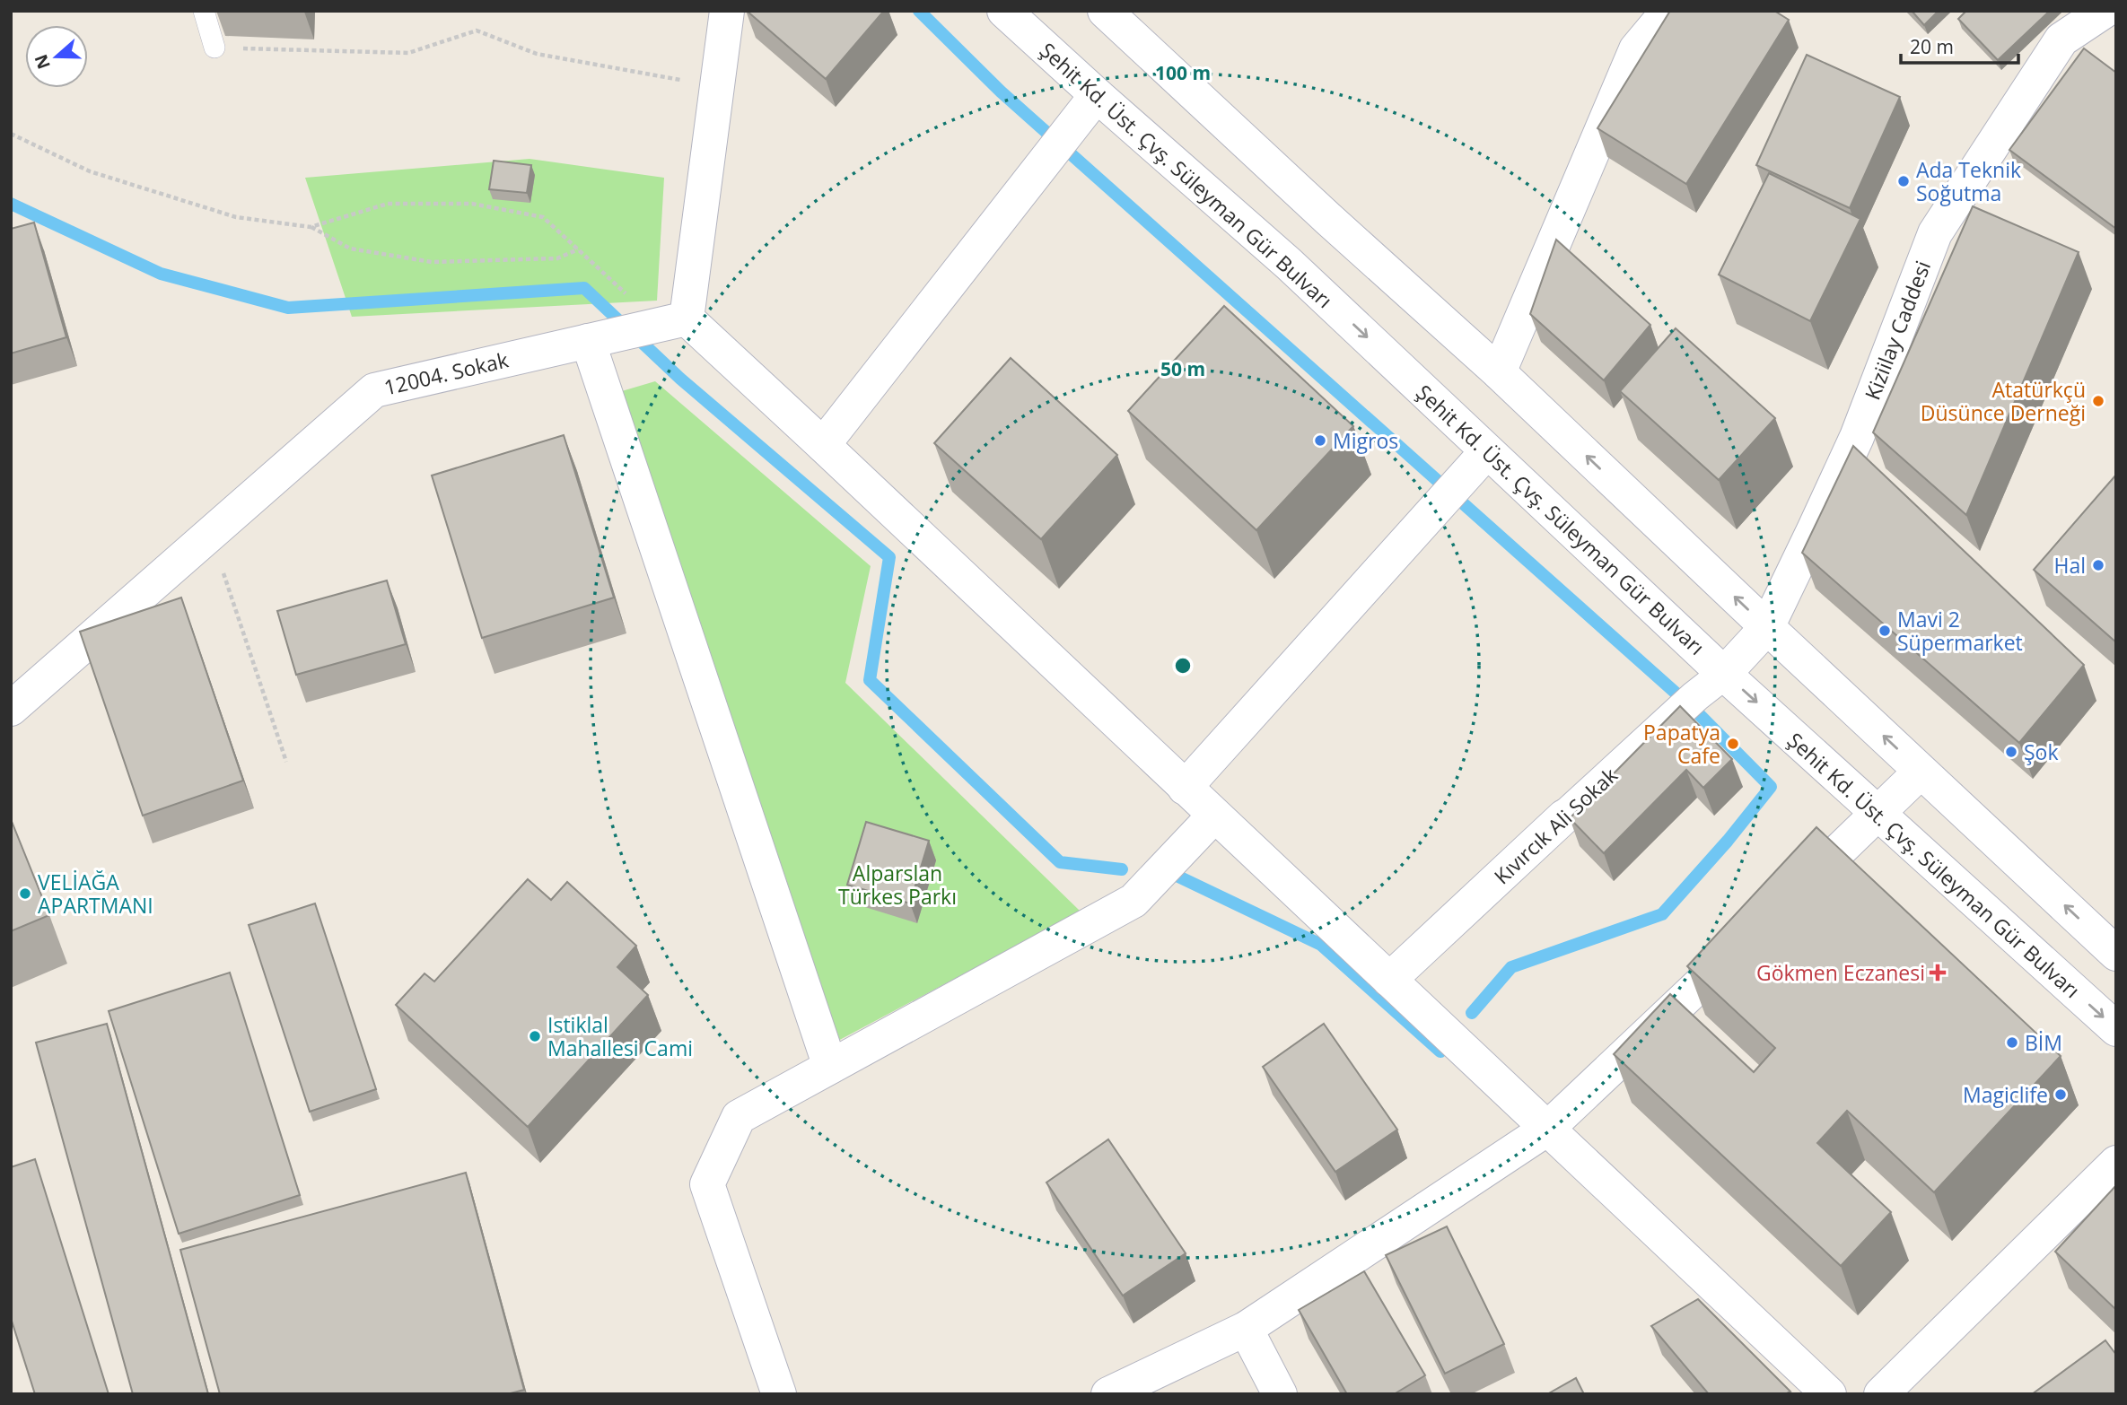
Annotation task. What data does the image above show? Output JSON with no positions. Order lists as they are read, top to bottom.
{
  "streets": {
    "street": [
      "Şehit Kd. Üst. Çvş. Süleyman Gür Bulvarı",
      "Kiziilay Caddesi",
      "12004. Sokak",
      "Kıvırcık Ali Sokak"
    ]
  },
  "crossings": [
    ["Şehit Kd. Üst. Çvş. Süleyman Gür Bulvarı", "Kiziilay Caddesi"],
    ["Şehit Kd. Üst. Çvş. Süleyman Gür Bulvarı", "Kıvırcık Ali Sokak"],
    ["Kiziilay Caddesi", "Kıvırcık Ali Sokak"]
  ],
  "parks": ["Alparslan Türkes Parkı"],
  "places": {
    "other": [
      "Ada Teknik Soğutma",
      "Atatürkçü Düsünce Derneği",
      "Migros",
      "Hal",
      "Mavi 2 Süpermarket",
      "Papatya Cafe",
      "Şok",
      "VELİAĞA APARTMANI",
      "Istiklal Mahallesi Cami",
      "BİM",
      "Magiclife"
    ],
    "health": ["Gökmen Eczanesi"]
  },
  "scale_bar": "20 m",
  "north": "left",
  "rings": ["100 m", "50 m"]
}
